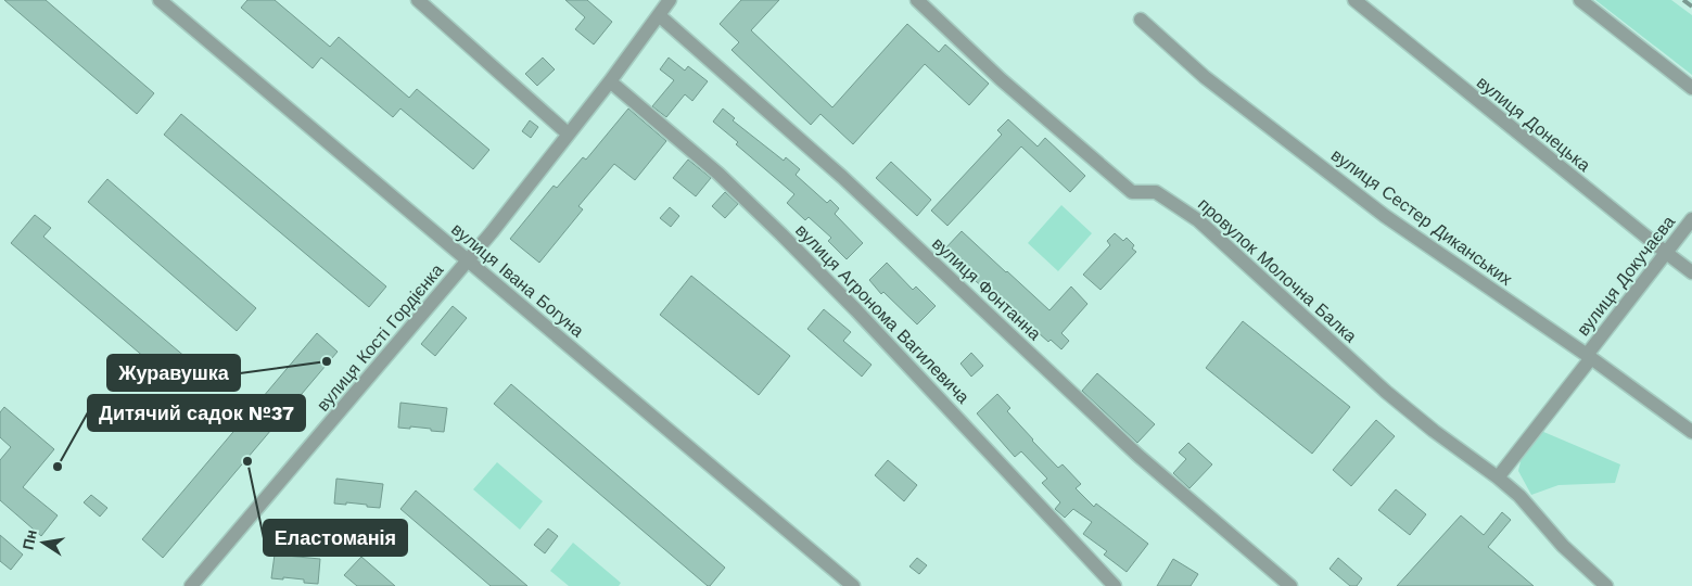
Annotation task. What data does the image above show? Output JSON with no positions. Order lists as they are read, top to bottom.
{
  "streets": {
    "street": [
      "вулиця Донецька",
      "вулиця Сестер Диканських",
      "провулок Молочна Балка",
      "вулиця Докучаєва",
      "вулиця Івана Богуна",
      "вулиця Фонтанна",
      "вулиця Агронома Вагилевича",
      "вулиця Кості Гордієнка"
    ]
  },
  "crossings": [
    ["вулиця Донецька", "вулиця Докучаєва"],
    ["вулиця Сестер Диканських", "вулиця Докучаєва"],
    ["провулок Молочна Балка", "вулиця Докучаєва"],
    ["вулиця Івана Богуна", "вулиця Кості Гордієнка"]
  ],
  "places": ["Журавушка", "Еластоманія", "Дитячий садок №37"],
  "north": "left"
}
